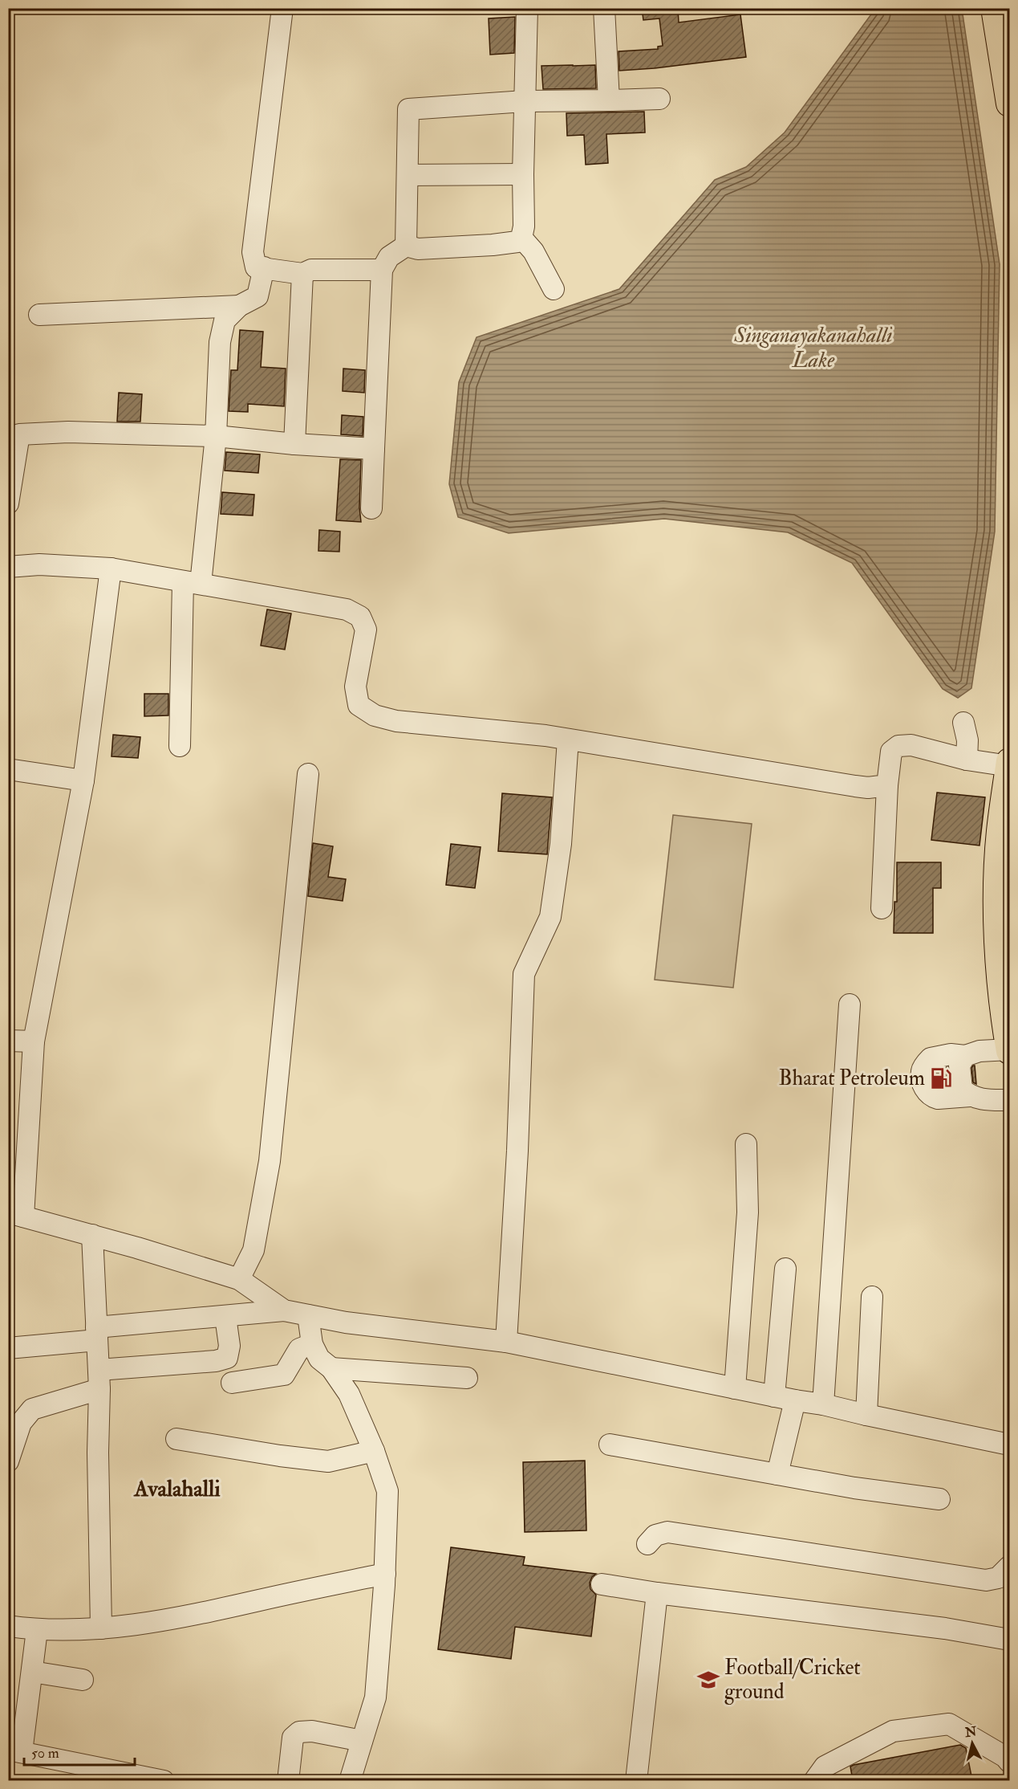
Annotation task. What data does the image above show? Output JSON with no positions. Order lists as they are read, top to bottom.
{
  "districts": ["Avalahalli"],
  "water": ["Singanayakanahalli Lake"],
  "places": {
    "fuel station": ["Bharat Petroleum"],
    "school or university": ["Football/Cricket ground"]
  },
  "scale_bar": "50 m",
  "north": "top"
}
